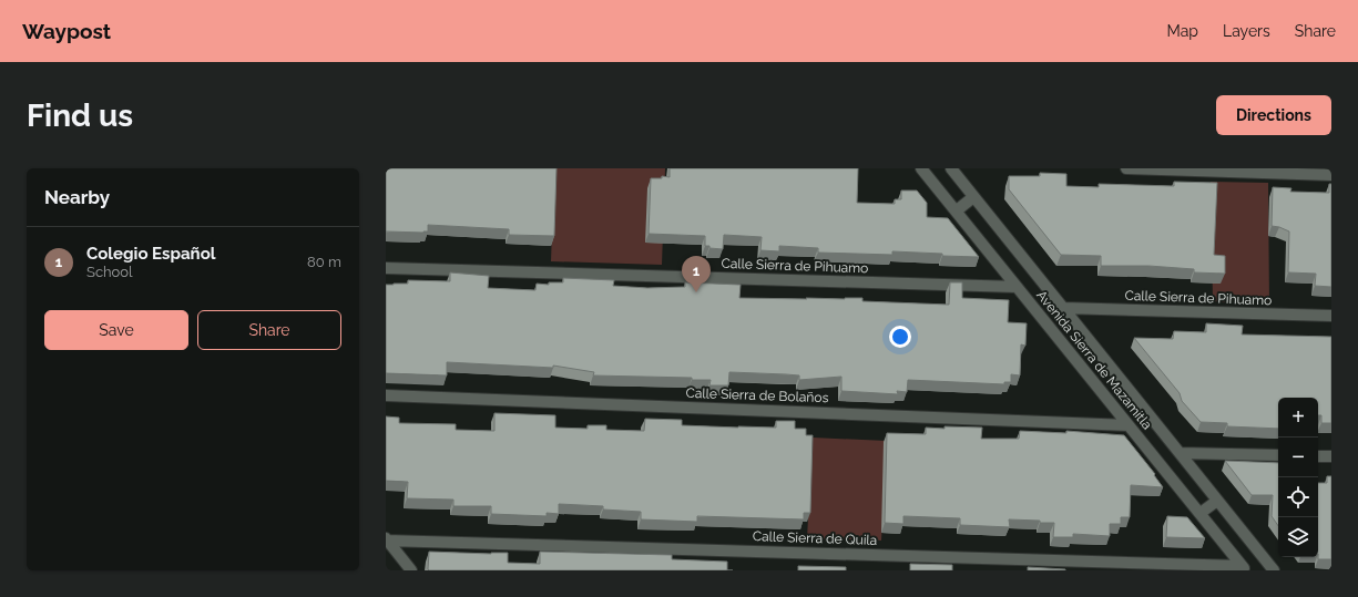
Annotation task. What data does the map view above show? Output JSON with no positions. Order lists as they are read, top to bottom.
{
  "streets": {
    "street": [
      "Calle Sierra de Pihuamo",
      "Avenida Sierra de Mazamitla",
      "Calle Sierra de Bolaños",
      "Calle Sierra de Quila"
    ]
  },
  "crossings": [
    ["Calle Sierra de Pihuamo", "Avenida Sierra de Mazamitla"],
    ["Avenida Sierra de Mazamitla", "Calle Sierra de Bolaños"],
    ["Avenida Sierra de Mazamitla", "Calle Sierra de Quila"]
  ],
  "page": {
    "header": "Waypost",
    "nav": ["Map", "Layers", "Share"],
    "buttons": [
      "Directions",
      ["Save", "Share"]
    ],
    "title": "Find us",
    "heading": "Nearby",
    "list": [
      {
        "mark": "1",
        "name": "Colegio Español",
        "note": "School",
        "value": "80 m"
      }
    ],
    "pins": "1",
    "map_buttons": ["+", "−"]
  }
}
